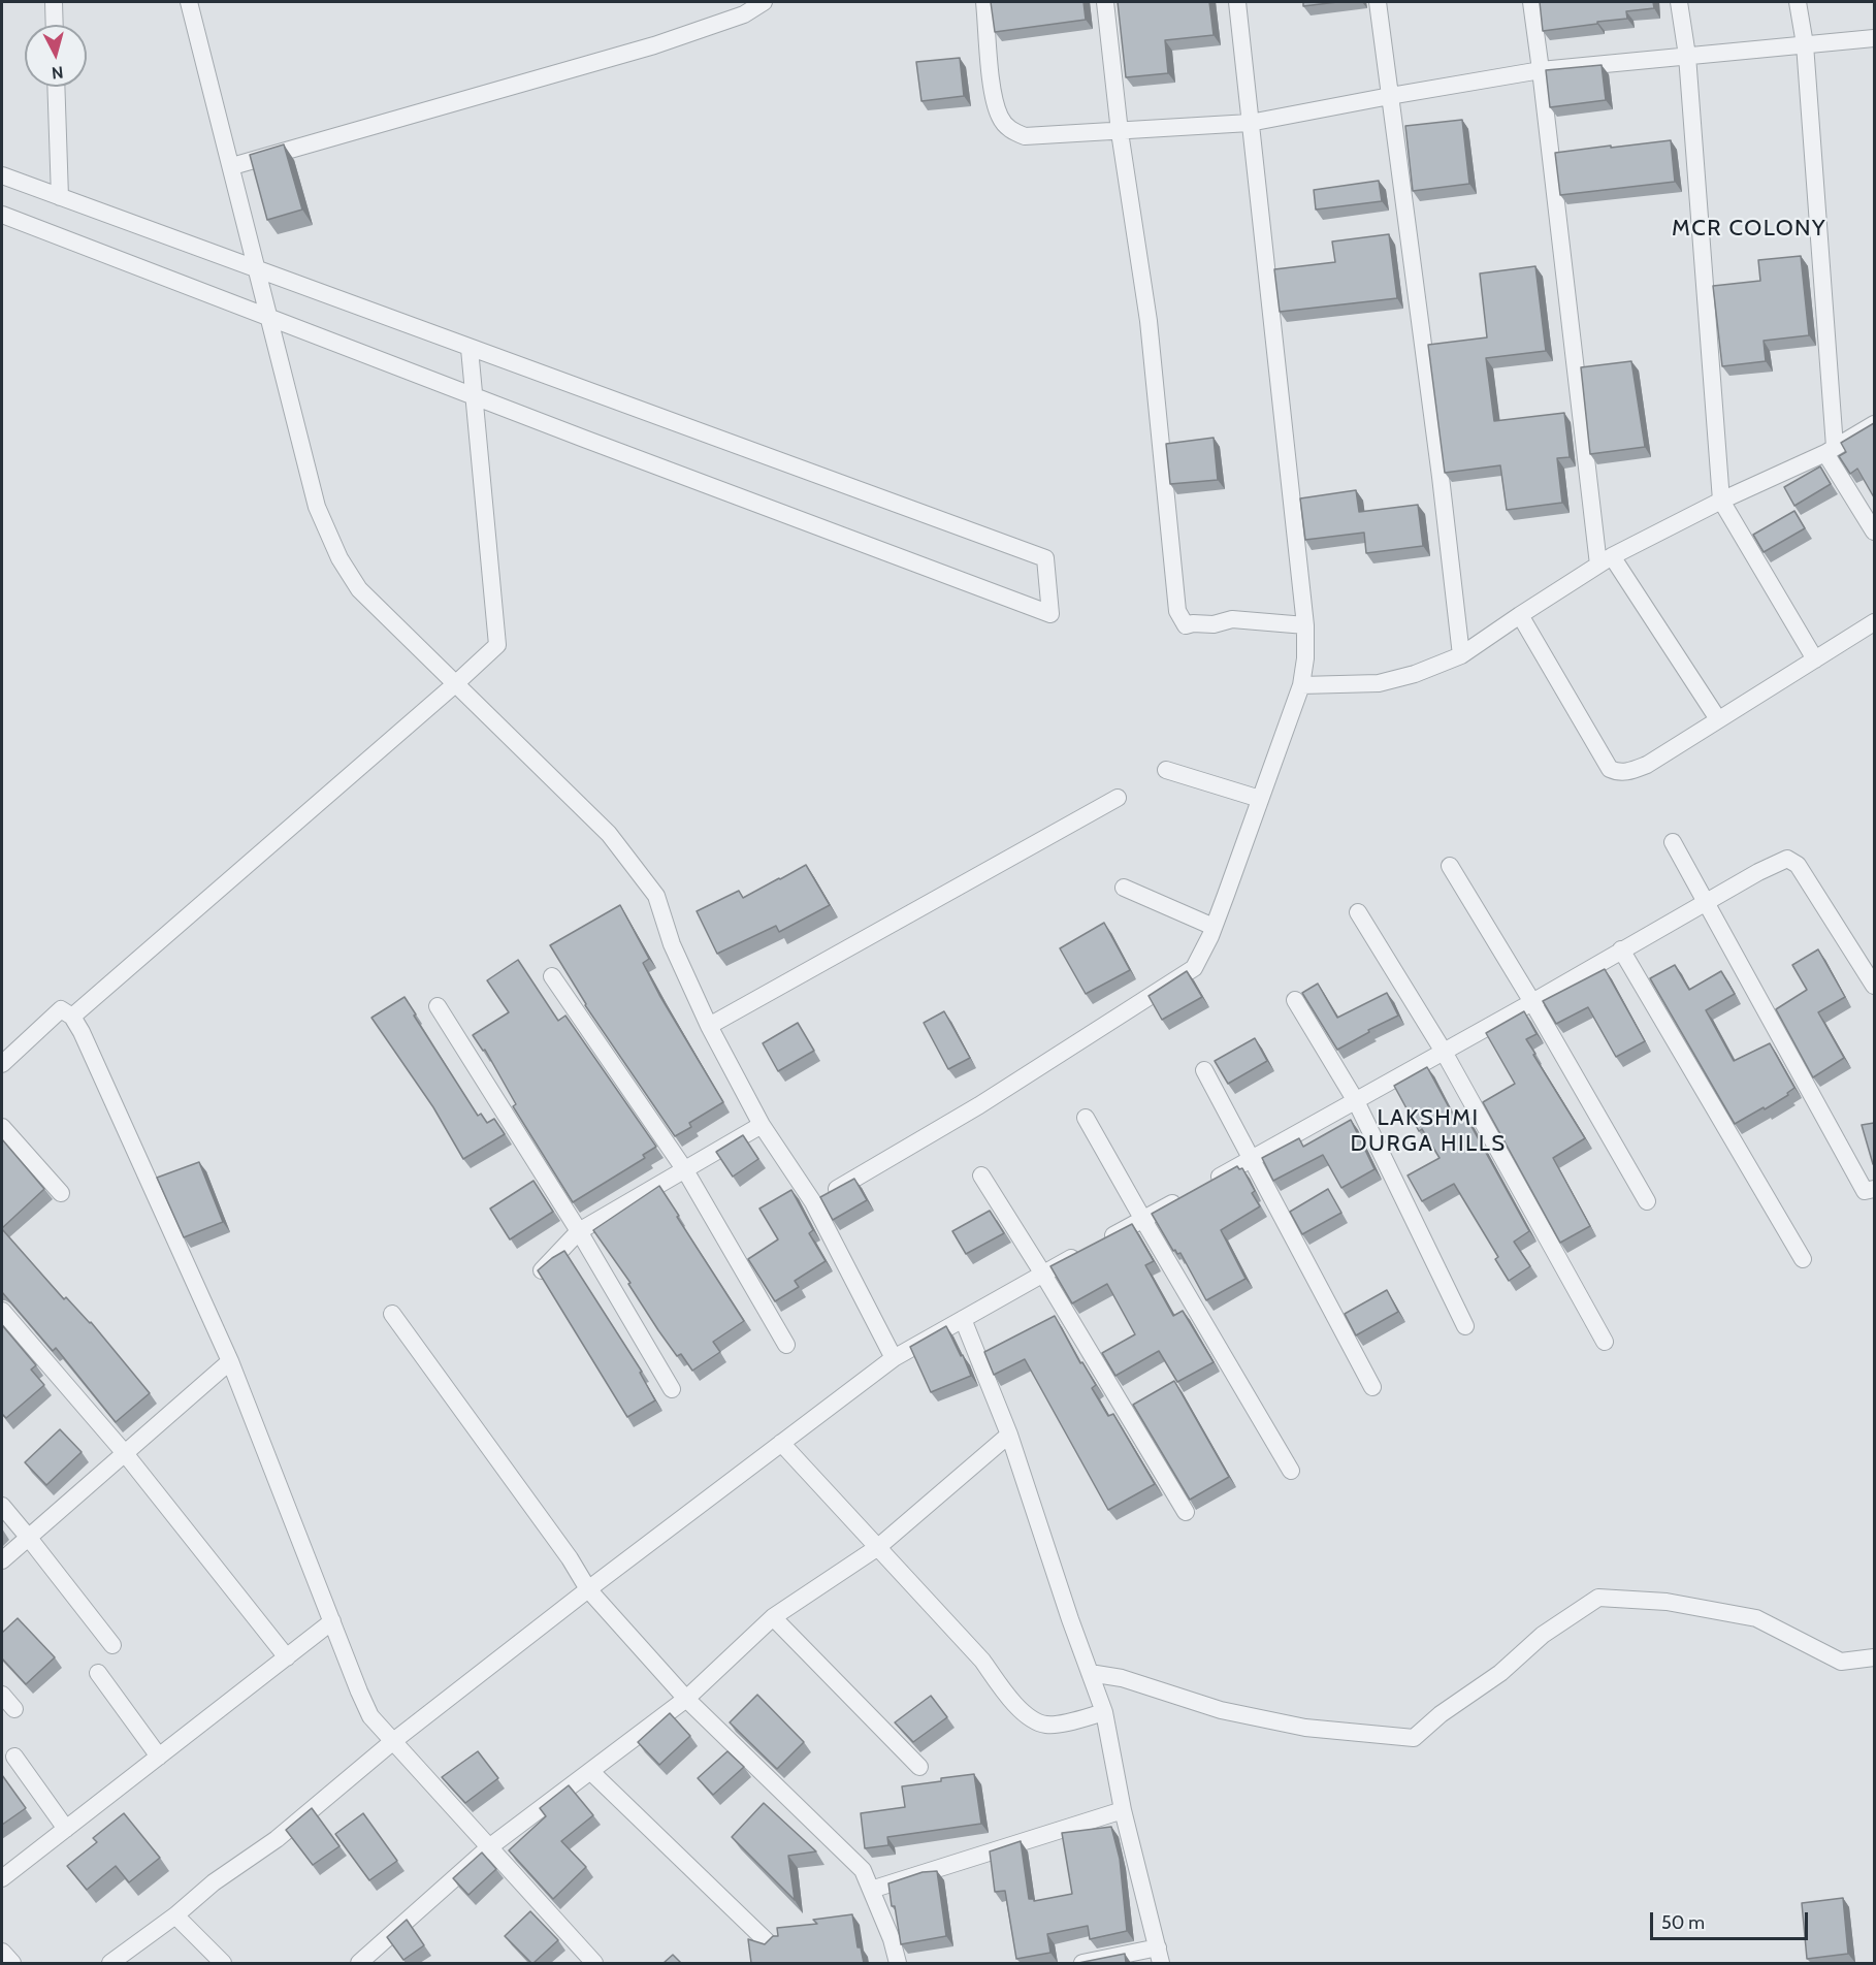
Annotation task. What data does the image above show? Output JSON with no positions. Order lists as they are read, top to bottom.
{
  "districts": ["MCR COLONY", "LAKSHMI DURGA HILLS"],
  "scale_bar": "50 m",
  "north": "bottom"
}
